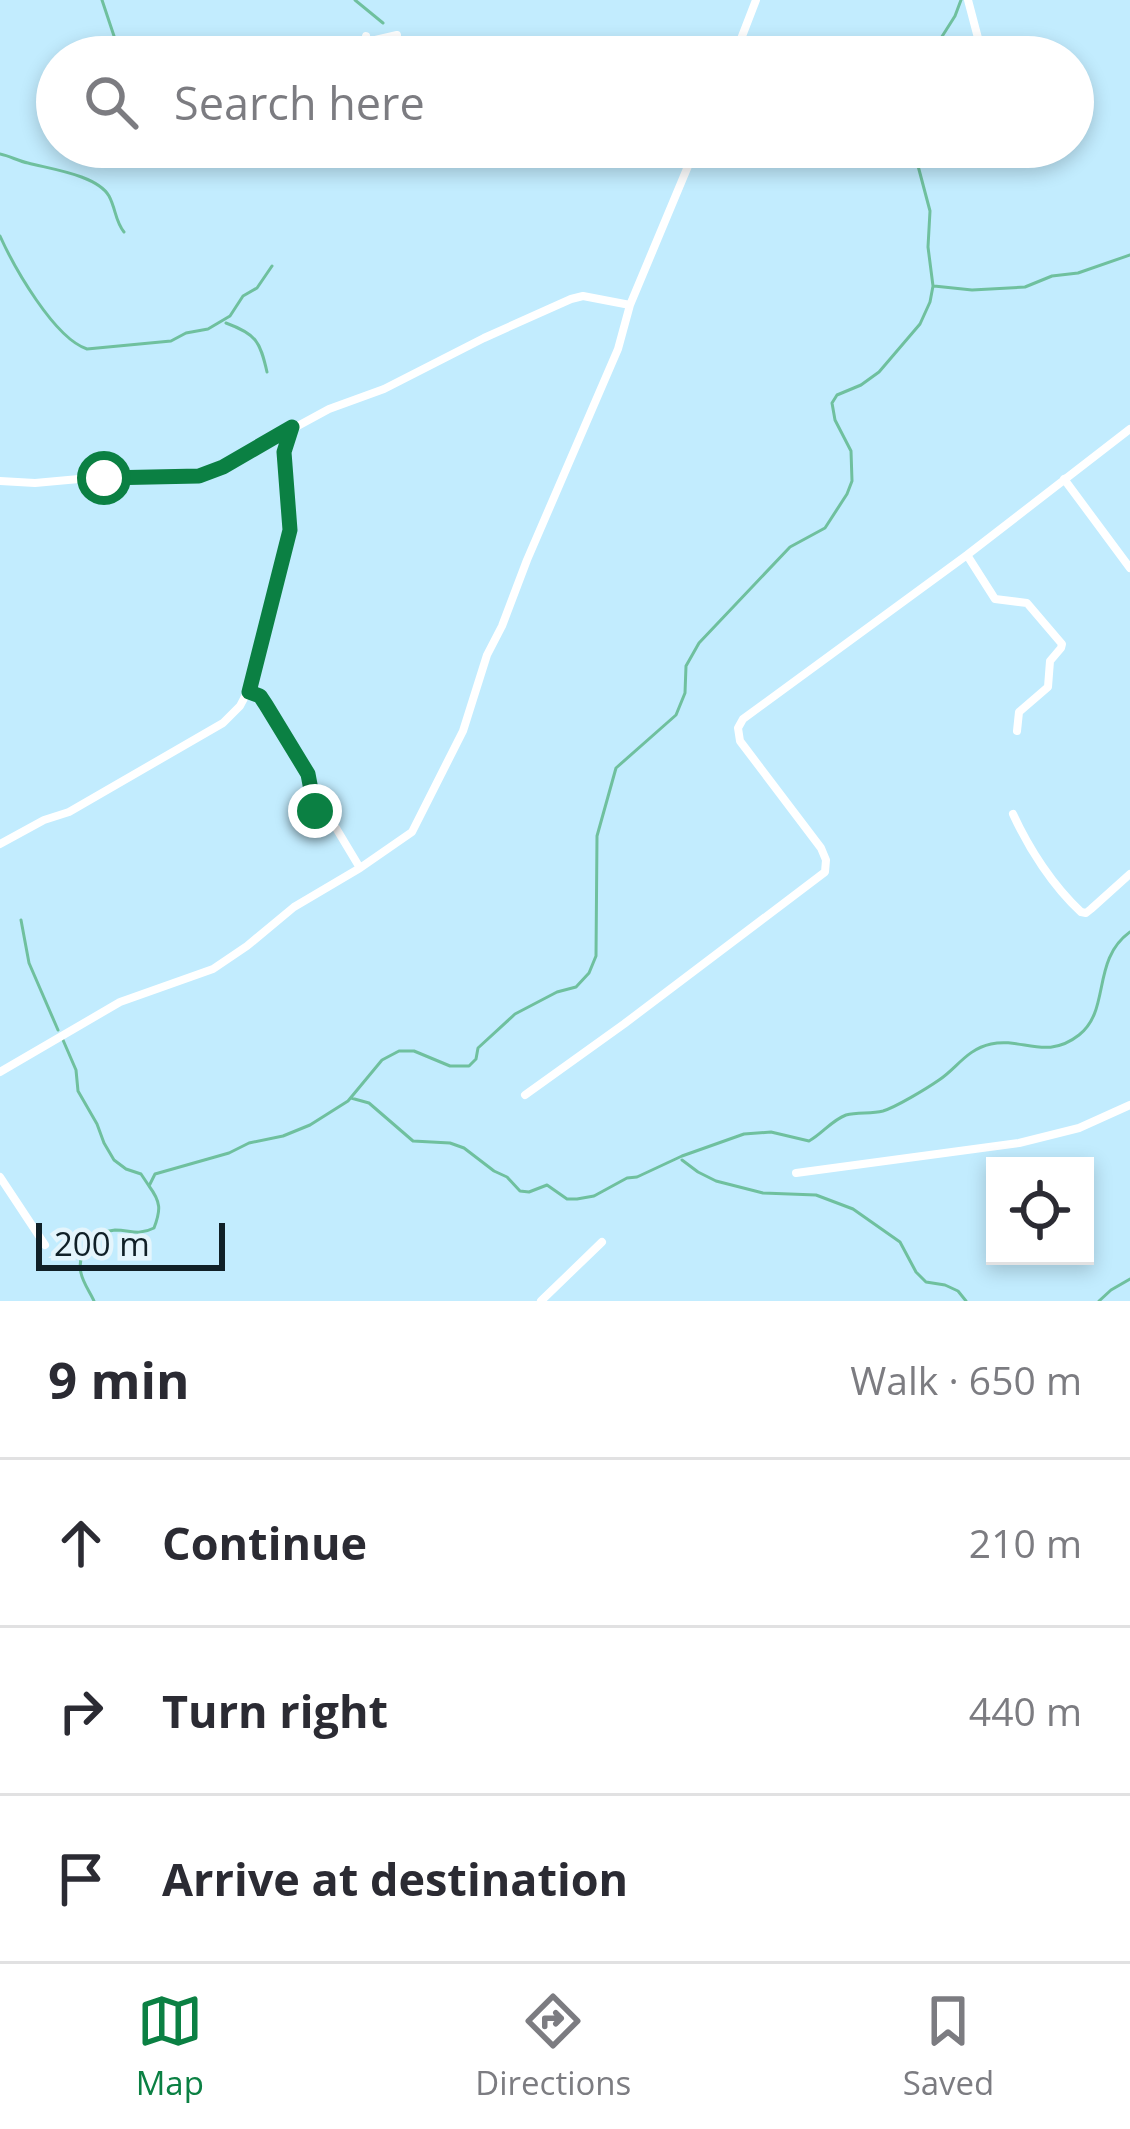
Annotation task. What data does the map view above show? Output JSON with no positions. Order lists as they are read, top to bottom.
{
  "scale_bar": "200 m",
  "page": {
    "search": "Search here",
    "scale": "200 m",
    "heading": ["9 min", "Walk · 650 m"],
    "list": [
      ["Continue", "210 m"],
      ["Turn right", "440 m"],
      "Arrive at destination"
    ],
    "nav": ["Map", "Directions", "Saved"]
  }
}
